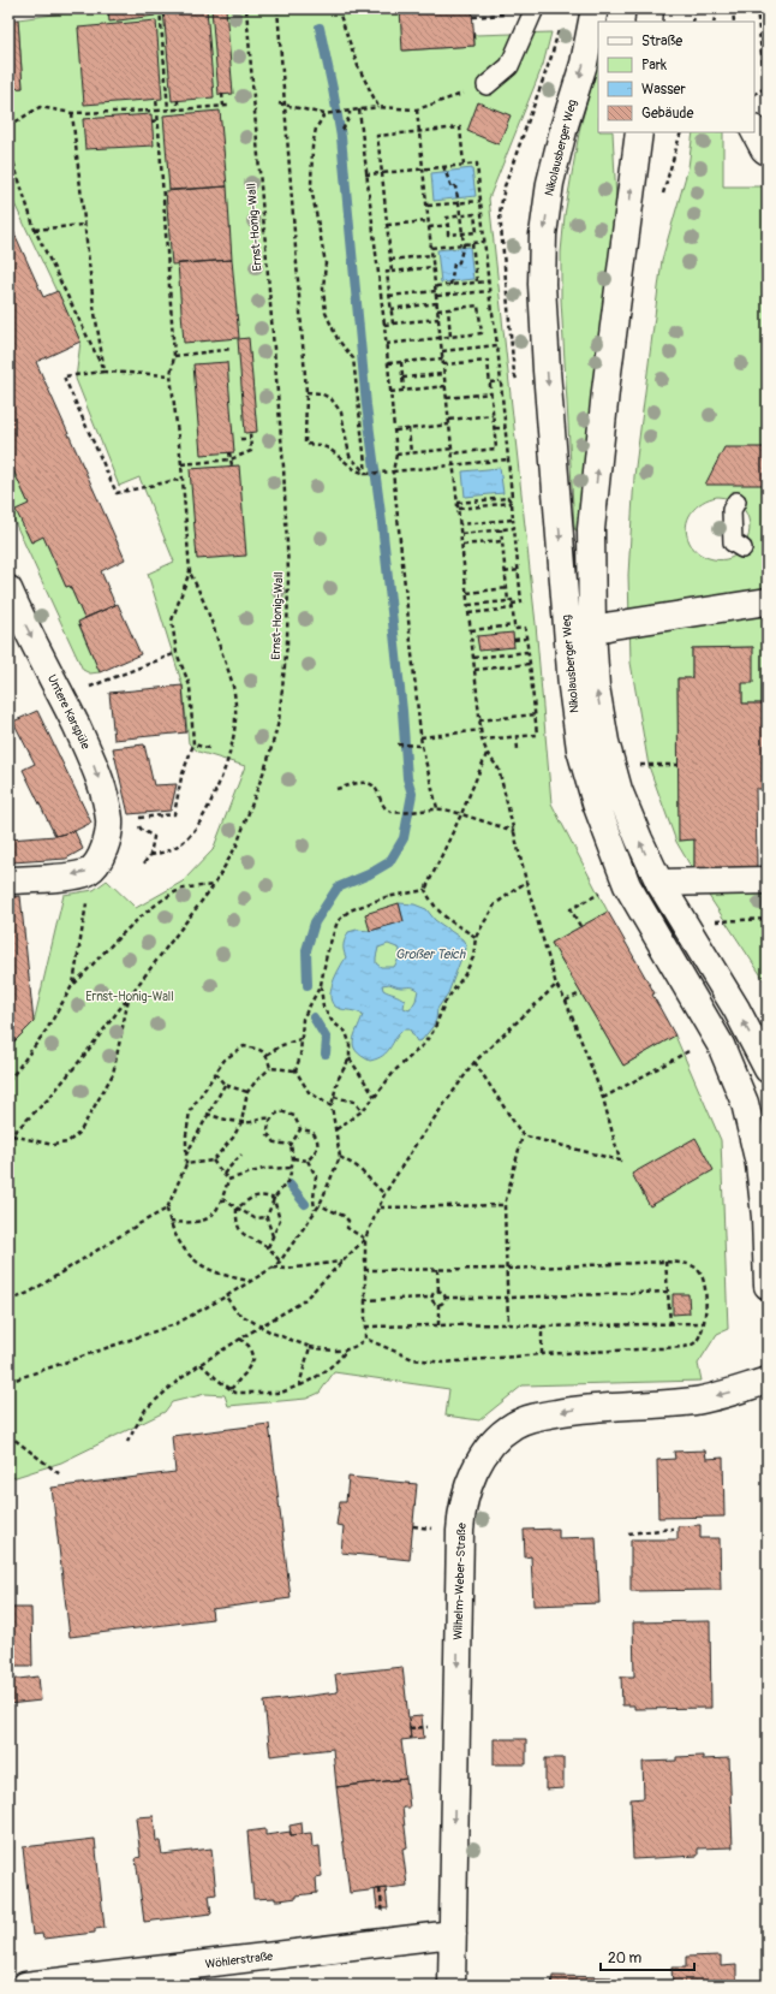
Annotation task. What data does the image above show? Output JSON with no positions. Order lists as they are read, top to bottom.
{
  "streets": {
    "street": [
      "Nikolausberger Weg",
      "Untere Karspüle",
      "Wilhelm-Weber-Straße",
      "Wöhlerstraße"
    ],
    "path": ["Ernst-Honig-Wall"]
  },
  "crossings": [
    ["Wilhelm-Weber-Straße", "Wöhlerstraße"]
  ],
  "one_way": ["Untere Karspüle", "Wilhelm-Weber-Straße"],
  "water": ["Großer Teich"],
  "parks": ["Ernst-Honig-Wall"],
  "legend": [
    "Straße",
    "Park",
    "Wasser",
    "Gebäude"
  ],
  "scale_bar": "20 m"
}
